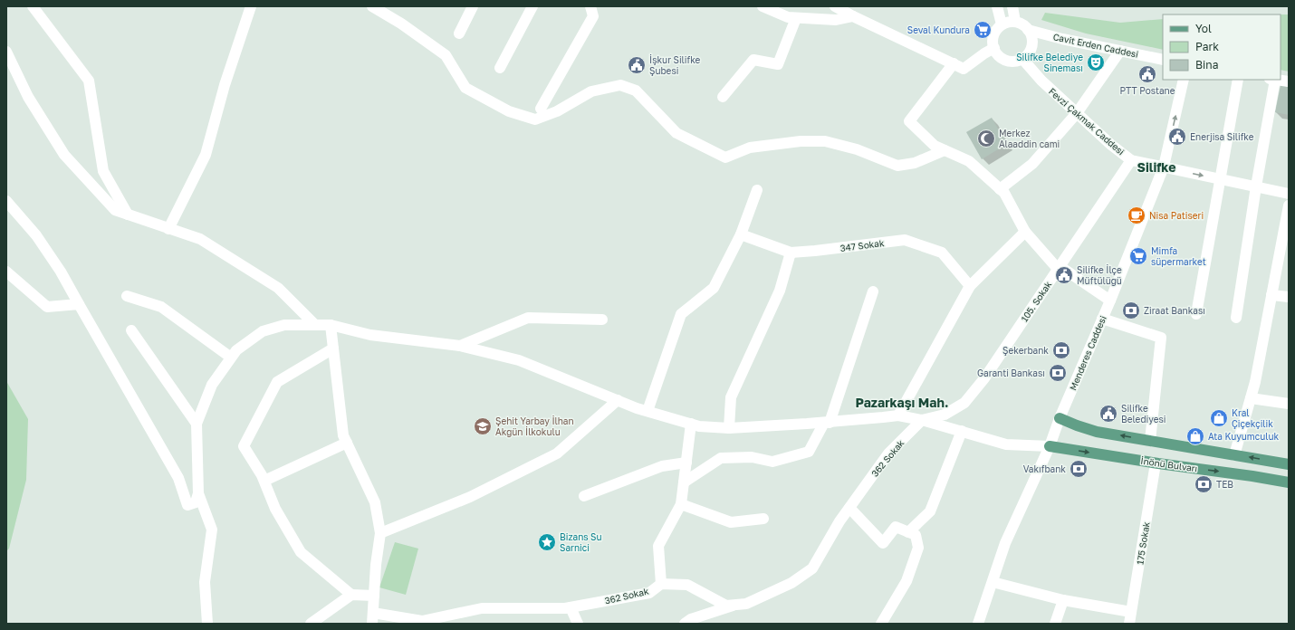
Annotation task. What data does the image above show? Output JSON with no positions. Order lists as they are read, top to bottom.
{
  "streets": {
    "main road": ["İnönü Bulvarı"],
    "street": [
      "Cavit Erden Caddesi",
      "Fevzi Çakmak Caddesi",
      "347 Sokak",
      "105. Sokak",
      "Menderes Caddesi",
      "362 Sokak",
      "175 Sokak"
    ]
  },
  "crossings": [
    ["Cavit Erden Caddesi", "Fevzi Çakmak Caddesi"],
    ["Fevzi Çakmak Caddesi", "105. Sokak"],
    ["Fevzi Çakmak Caddesi", "Menderes Caddesi"],
    ["105. Sokak", "362 Sokak"],
    ["Menderes Caddesi", "İnönü Bulvarı"],
    ["İnönü Bulvarı", "175 Sokak"]
  ],
  "districts": ["Silifke", "Pazarkaşı Mah."],
  "places": {
    "supermarket": ["Seval Kundura", "Mimfa süpermarket"],
    "theatre": ["Silifke Belediye Sineması"],
    "public building": [
      "İşkur Silifke Şubesi",
      "PTT Postane",
      "Enerjisa Silifke",
      "Silifke İlçe Müftülüğü",
      "Silifke Belediyesi"
    ],
    "mosque": ["Merkez Alaaddin cami"],
    "cafe": ["Nisa Patiseri"],
    "bank": [
      "Ziraat Bankası",
      "Şekerbank",
      "Garanti Bankası",
      "Vakıfbank",
      "TEB"
    ],
    "shop": ["Kral Çiçekçilik", "Ata Kuyumculuk"],
    "school or university": ["Şehit Yarbay İlhan Akgün İlkokulu"],
    "place": ["Bizans Su Sarnici"]
  },
  "legend": ["Yol", "Park", "Bina"]
}
